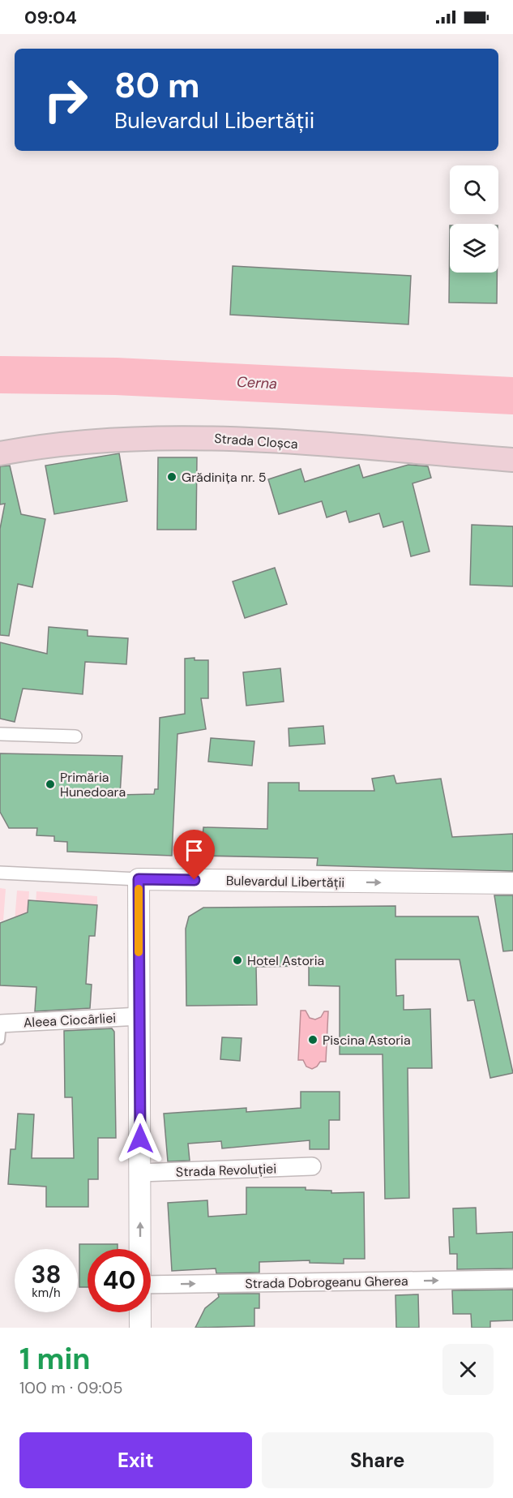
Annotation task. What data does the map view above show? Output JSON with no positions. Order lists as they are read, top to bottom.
{
  "streets": {
    "main road": ["Strada Cloșca"],
    "street": [
      "Bulevardul Libertății",
      "Aleea Ciocârliei",
      "Strada Revoluției",
      "Strada Dobrogeanu Gherea"
    ]
  },
  "one_way": ["Bulevardul Libertății", "Strada Dobrogeanu Gherea"],
  "water": ["Cerna"],
  "places": [
    "Grădinița nr. 5",
    "Primăria Hunedoara",
    "Hotel Astoria",
    "Piscina Astoria"
  ],
  "page": {
    "status": "09:04",
    "turn": ["80 m", "Bulevardul Libertății"],
    "speed": "38 km/h",
    "limit": "40",
    "heading": ["1 min", "100 m · 09:05"],
    "buttons": ["Exit", "Share"]
  }
}
